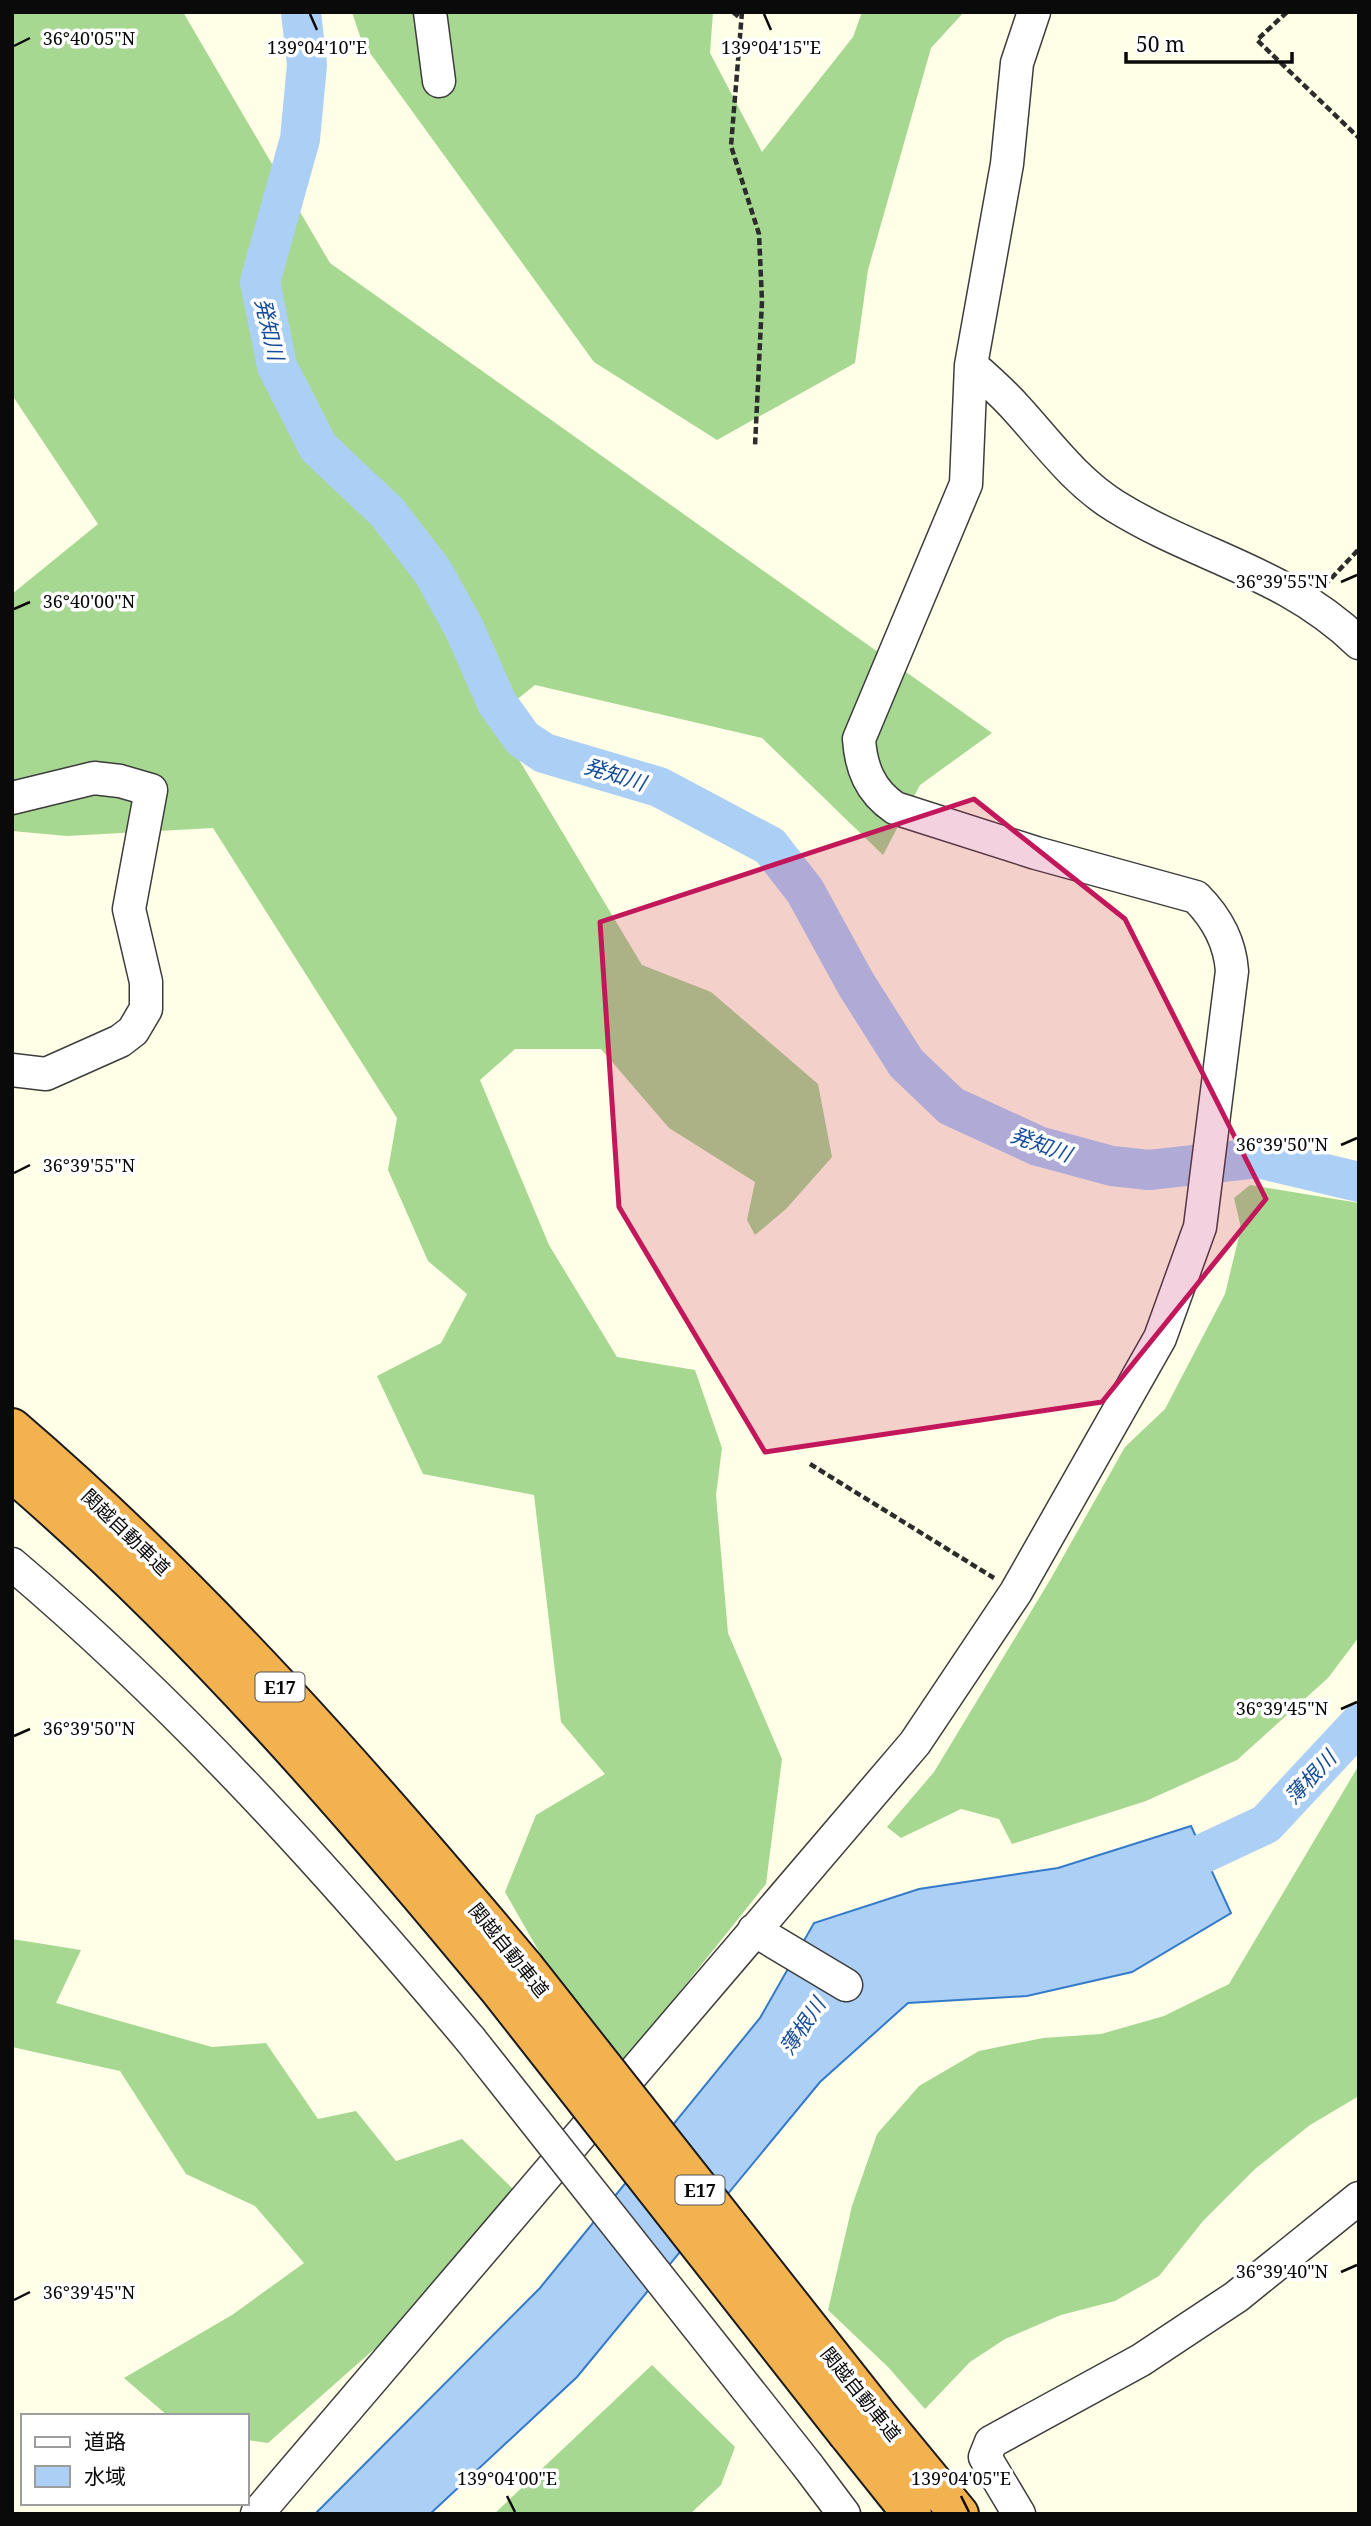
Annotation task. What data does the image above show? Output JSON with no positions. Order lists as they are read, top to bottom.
{
  "streets": {
    "highway": ["関越自動車道", "E17"]
  },
  "water": ["発知川", "薄根川"],
  "legend": ["道路", "水域"],
  "scale_bar": "50 m",
  "coordinates": [
    "36°40'05\"N",
    "139°04'10\"E",
    "139°04'15\"E",
    "36°39'55\"N",
    "36°40'00\"N",
    "36°39'50\"N",
    "36°39'45\"N",
    "36°39'40\"N",
    "139°04'00\"E",
    "139°04'05\"E"
  ]
}
